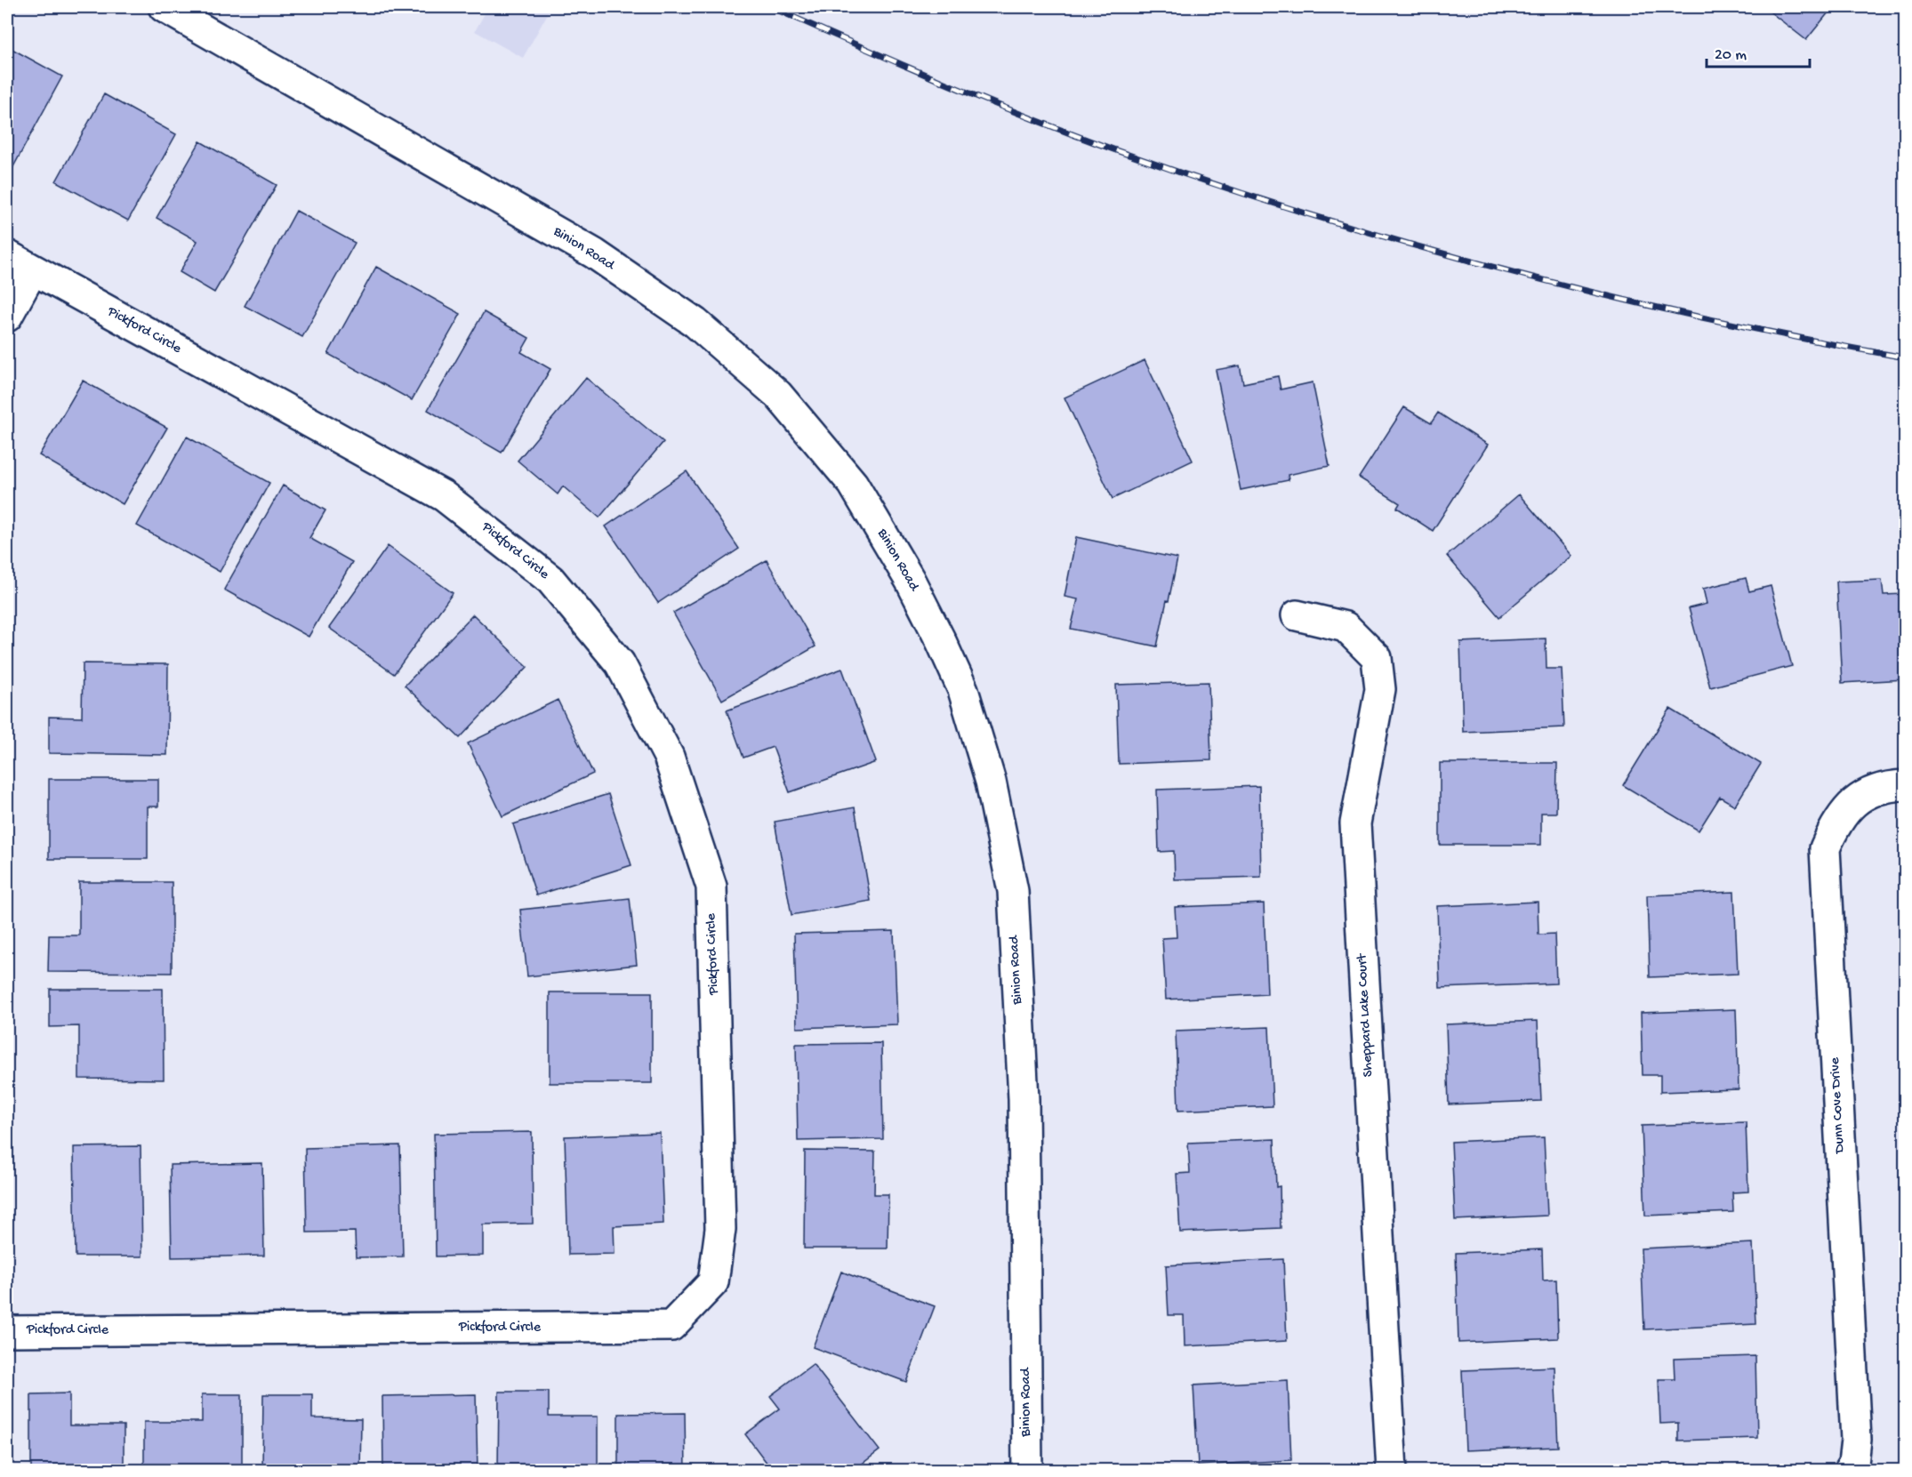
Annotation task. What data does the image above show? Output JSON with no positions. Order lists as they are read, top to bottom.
{
  "streets": {
    "street": [
      "Binion Road",
      "Pickford Circle",
      "Sheppard Lake Court",
      "Dunn Cove Drive"
    ]
  },
  "scale_bar": "20 m"
}
